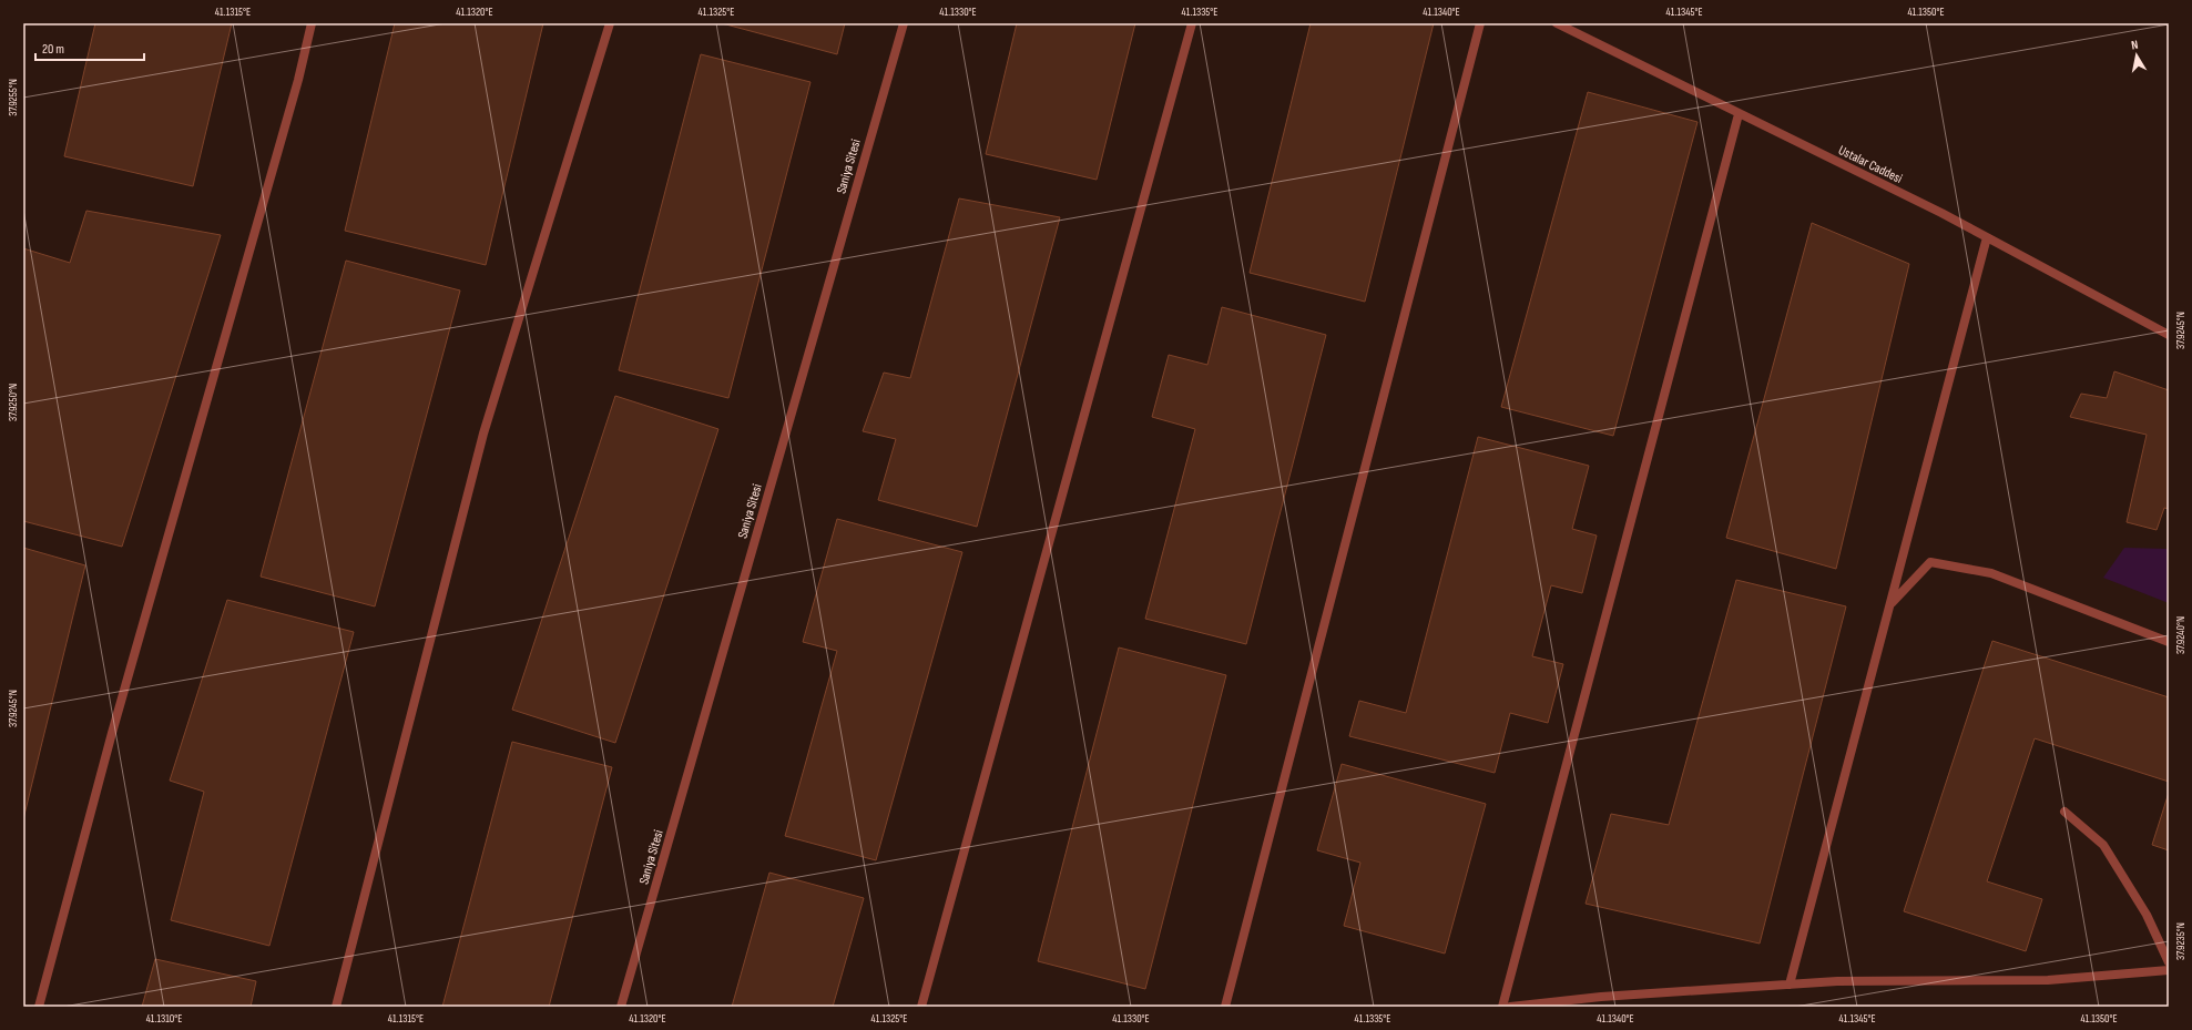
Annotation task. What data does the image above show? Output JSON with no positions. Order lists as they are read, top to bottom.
{
  "streets": {
    "lane": ["Ustalar Caddesi", "Saniya Sitesi"]
  },
  "scale_bar": "20 m",
  "north": "top",
  "coordinates": [
    "41.1315°E",
    "41.1320°E",
    "41.1325°E",
    "41.1330°E",
    "41.1335°E",
    "41.1340°E",
    "41.1345°E",
    "41.1350°E",
    "37.9255°N",
    "37.9245°N",
    "37.9250°N",
    "37.9240°N",
    "37.9235°N",
    "41.1310°E"
  ]
}
